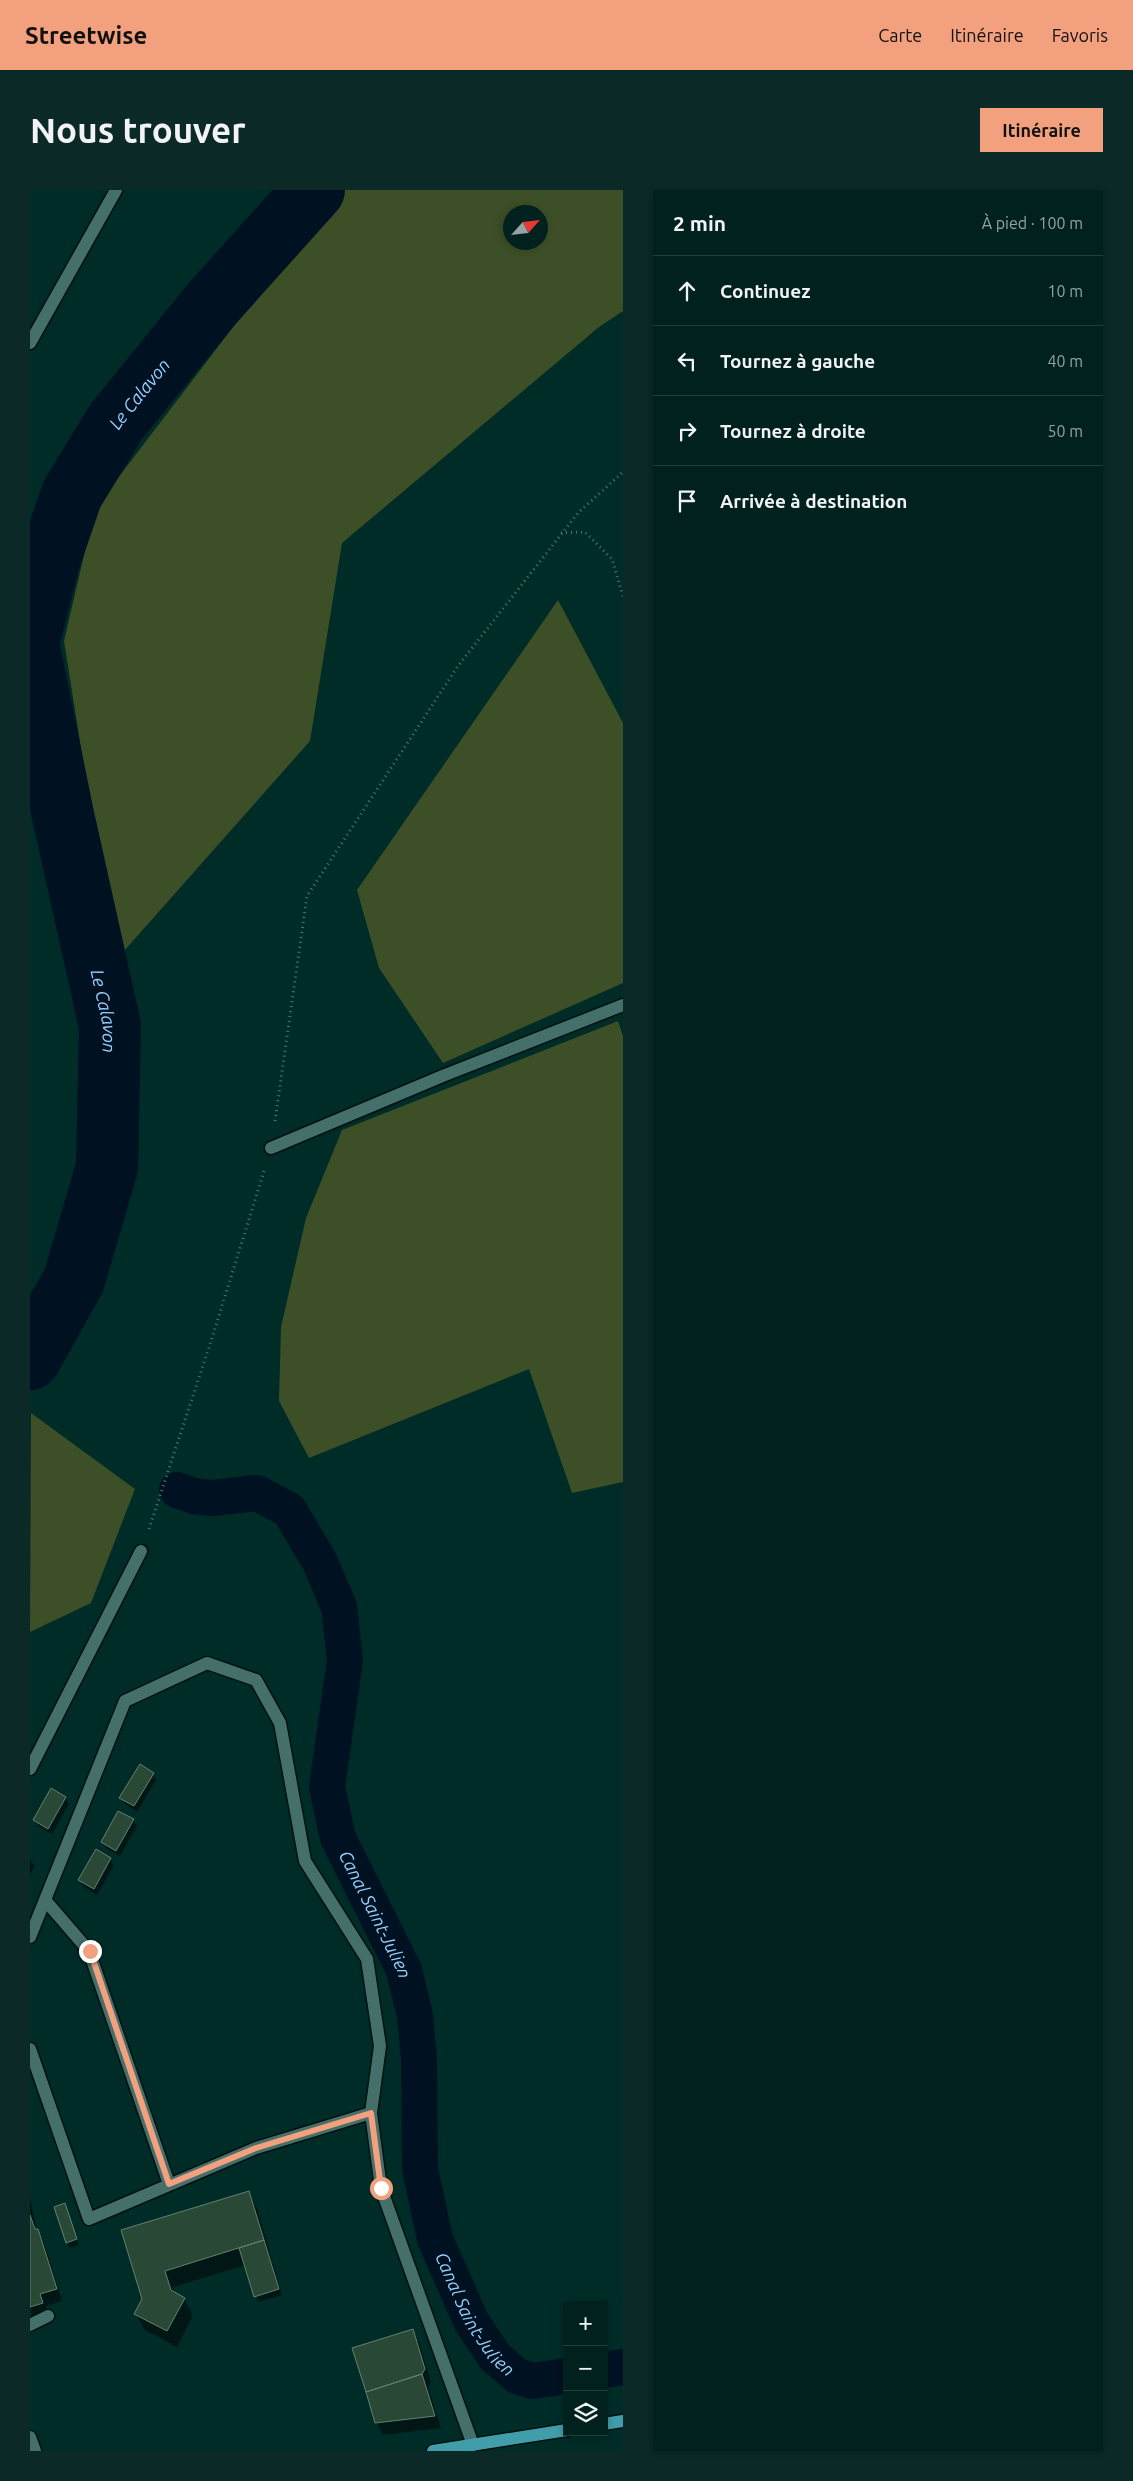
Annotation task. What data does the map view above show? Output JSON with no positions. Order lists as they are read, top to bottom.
{
  "water": ["Le Calavon", "Canal Saint-Julien"],
  "north": "top right",
  "page": {
    "header": "Streetwise",
    "nav": ["Carte", "Itinéraire", "Favoris"],
    "buttons": "Itinéraire",
    "title": "Nous trouver",
    "heading": ["2 min", "À pied · 100 m"],
    "list": [
      ["Continuez", "10 m"],
      ["Tournez à gauche", "40 m"],
      ["Tournez à droite", "50 m"],
      "Arrivée à destination"
    ],
    "map_buttons": ["+", "−"]
  }
}
